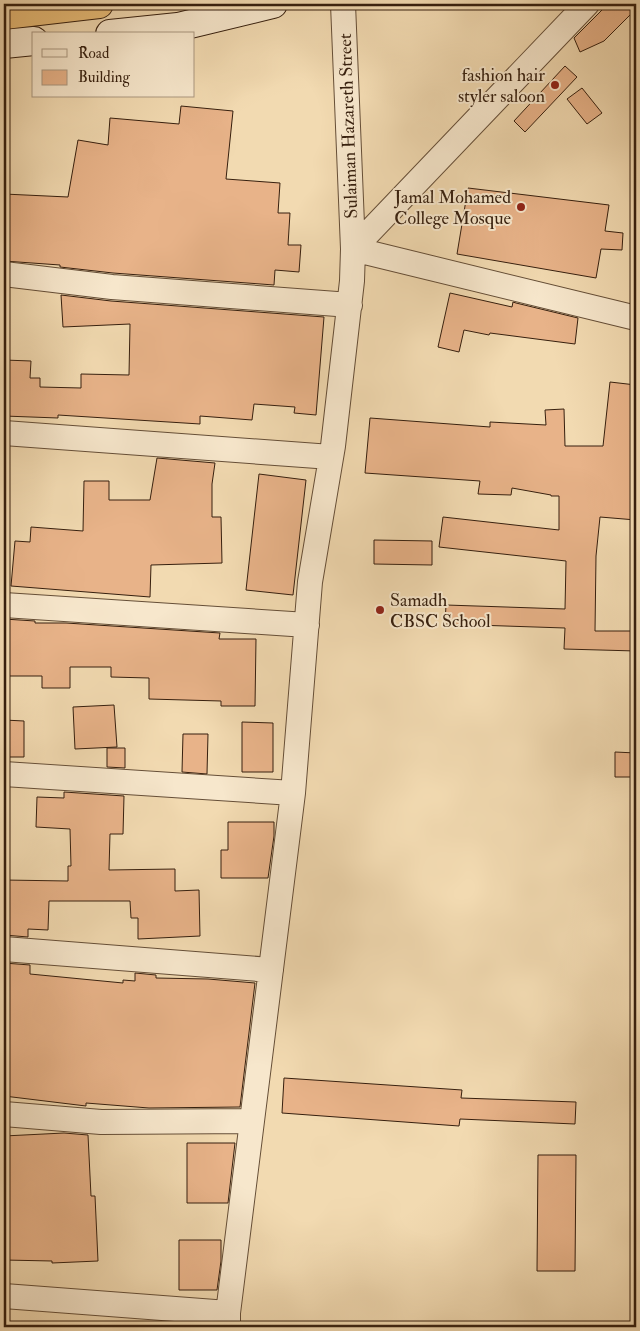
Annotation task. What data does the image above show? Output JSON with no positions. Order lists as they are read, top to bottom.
{
  "streets": {
    "street": ["Sulaiman Hazareth Street"]
  },
  "places": ["fashion hair styler saloon", "Jamal Mohamed College Mosque", "Samadh CBSC School"],
  "legend": ["Road", "Building"]
}
